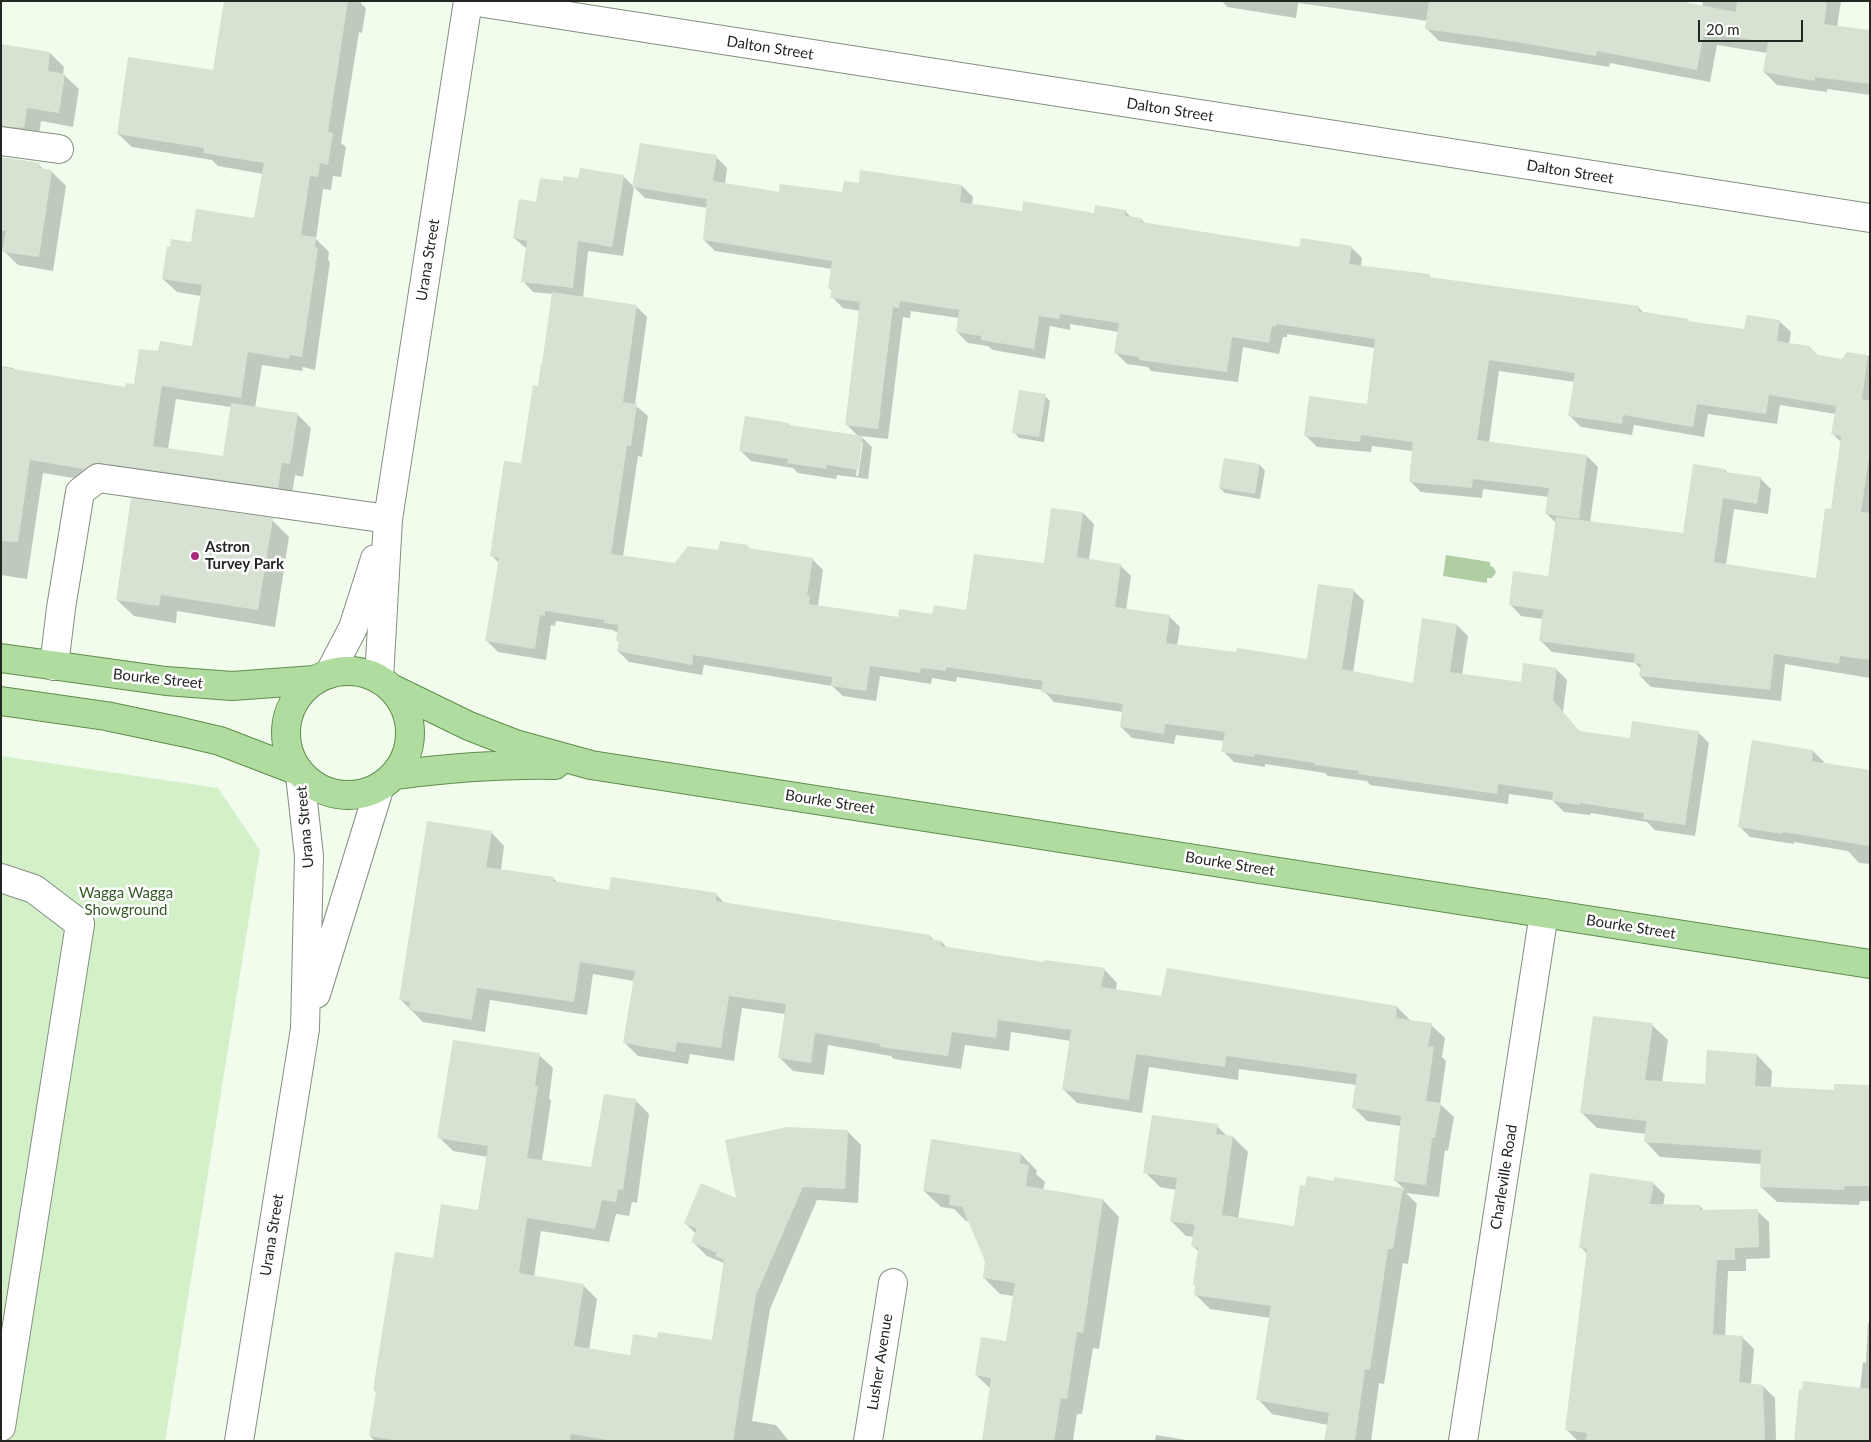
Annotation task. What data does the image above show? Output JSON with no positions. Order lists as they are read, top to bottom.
{
  "streets": {
    "main road": ["Bourke Street"],
    "street": [
      "Dalton Street",
      "Urana Street",
      "Charleville Road",
      "Lusher Avenue"
    ]
  },
  "crossings": [
    ["Dalton Street", "Urana Street"],
    ["Urana Street", "Bourke Street"],
    ["Bourke Street", "Charleville Road"]
  ],
  "parks": ["Wagga Wagga Showground"],
  "places": ["Astron Turvey Park"],
  "scale_bar": "20 m"
}
